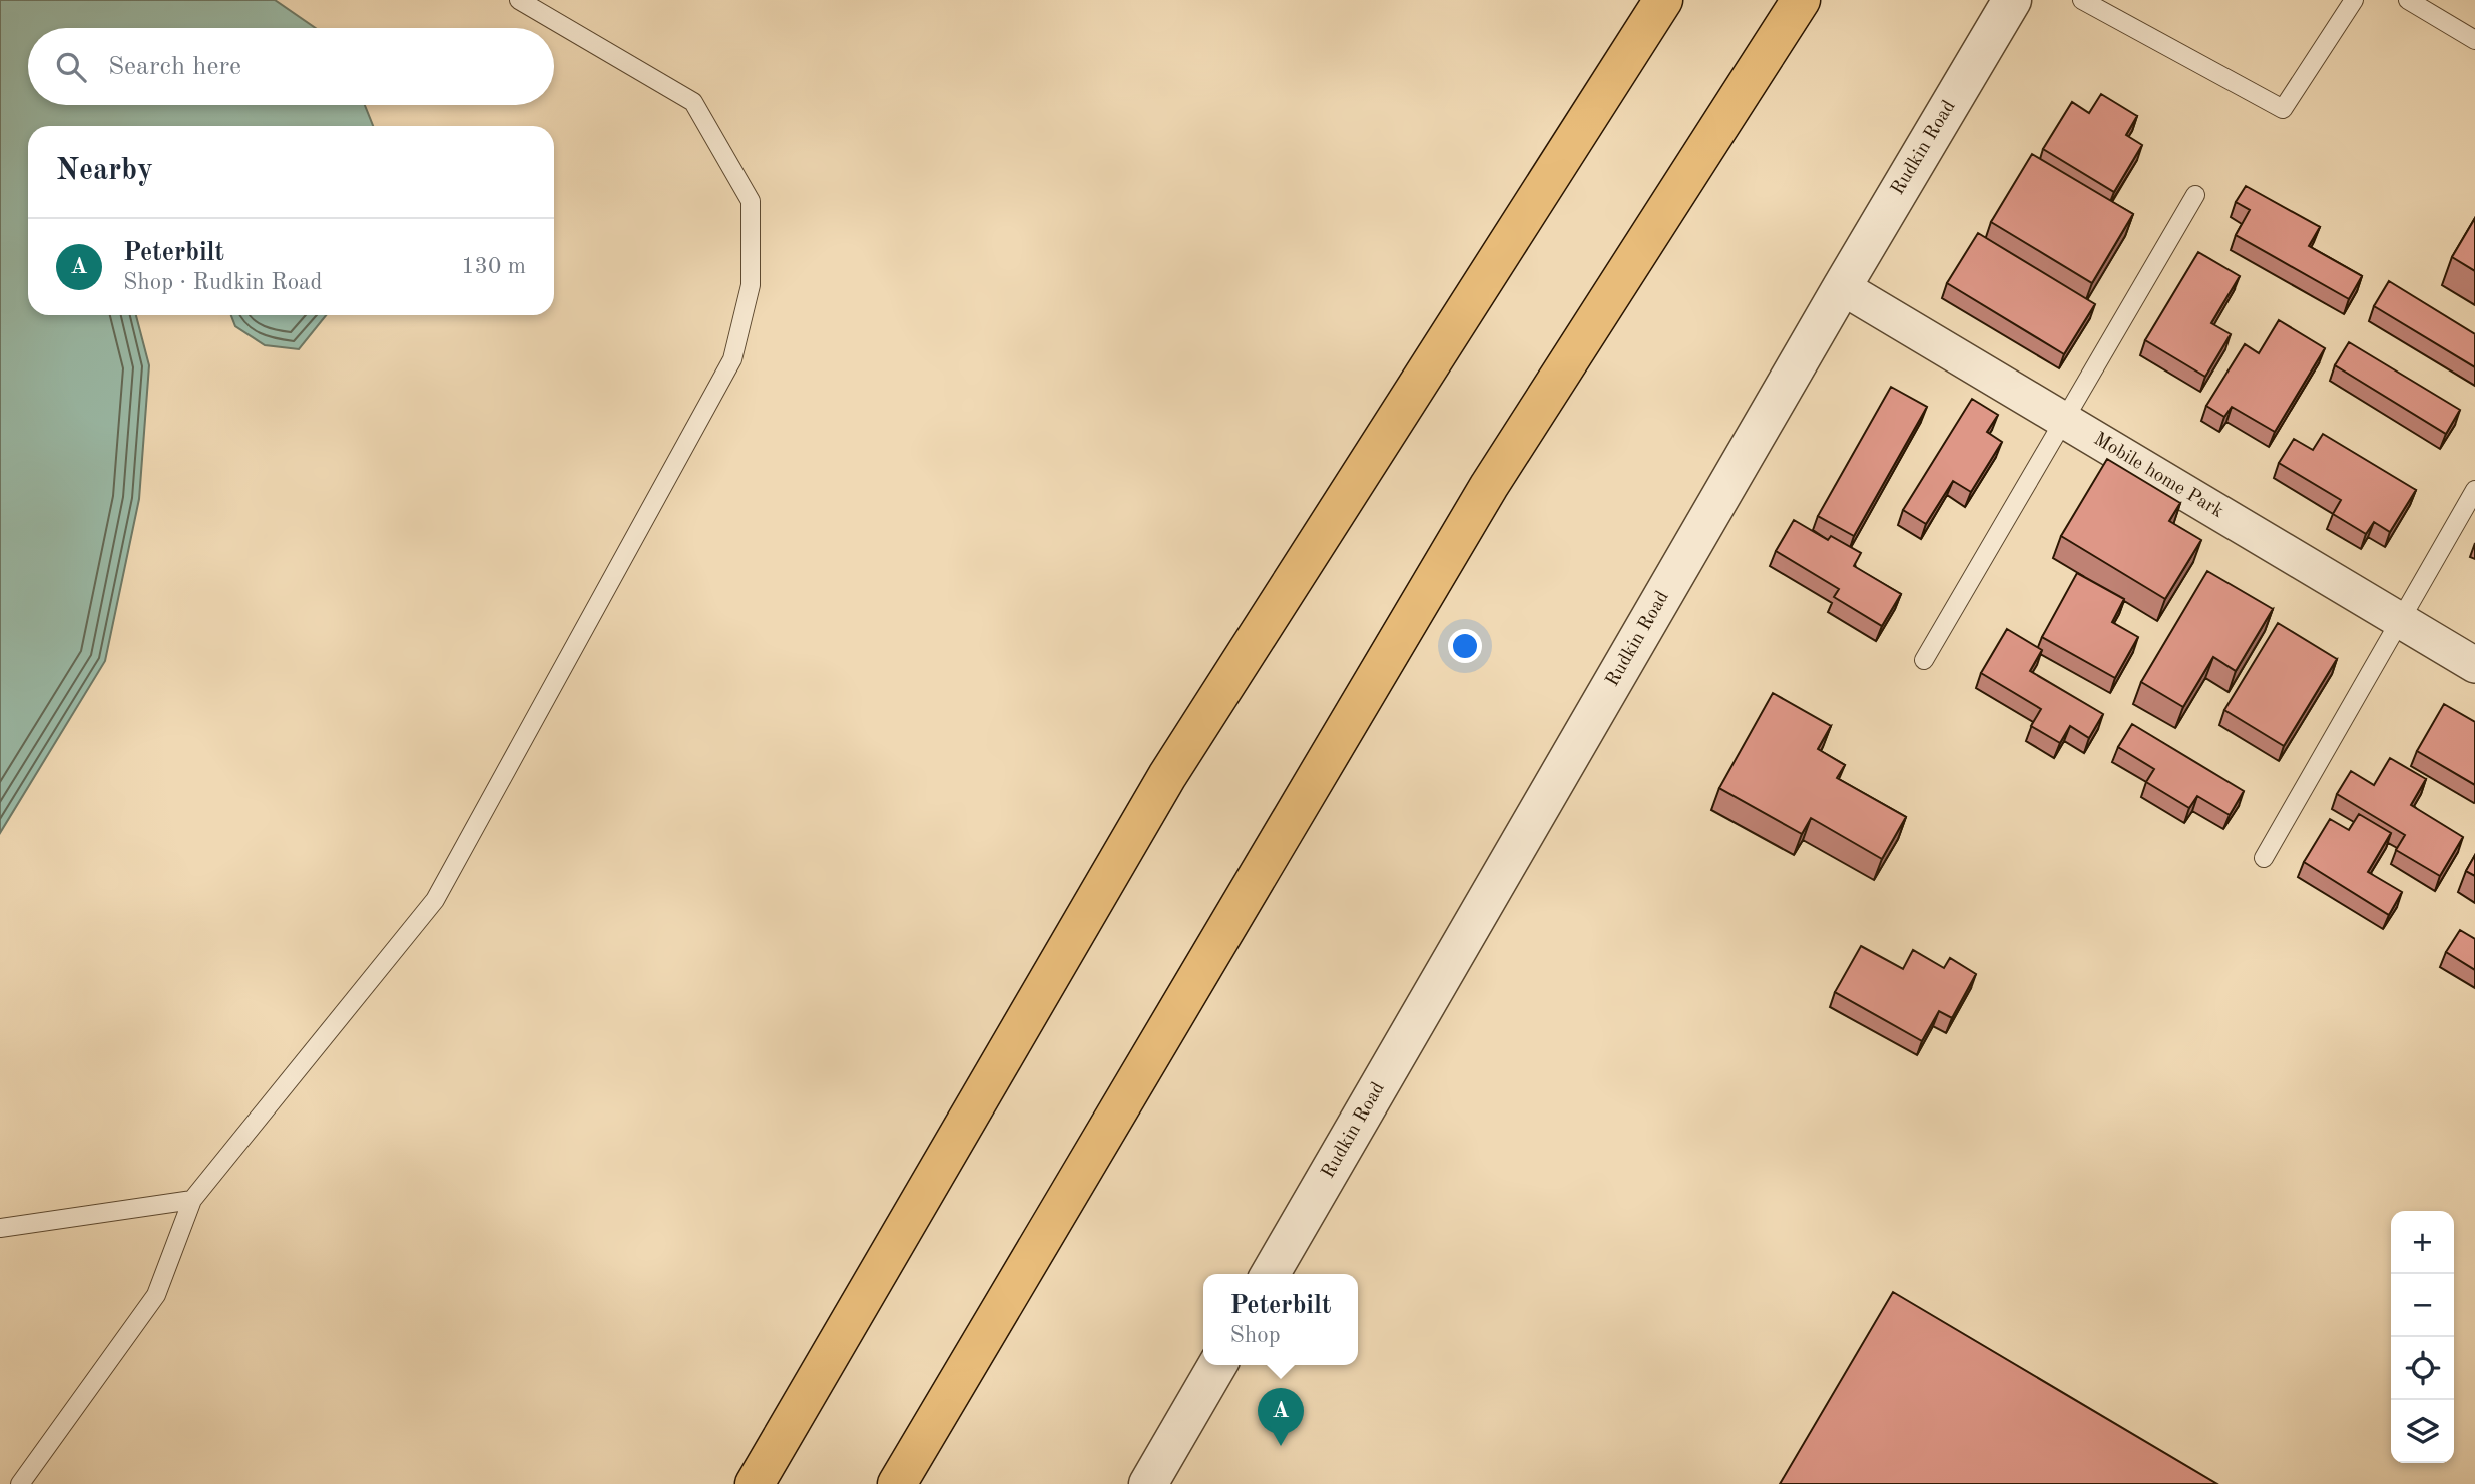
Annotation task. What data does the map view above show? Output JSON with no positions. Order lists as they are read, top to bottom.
{
  "streets": {
    "street": ["Rudkin Road", "Mobile home Park"]
  },
  "crossings": [
    ["Rudkin Road", "Mobile home Park"]
  ],
  "page": {
    "search": "Search here",
    "heading": "Nearby",
    "list": [
      {
        "mark": "A",
        "name": "Peterbilt",
        "note": "Shop · Rudkin Road",
        "value": "130 m"
      }
    ],
    "map_buttons": ["+", "−"],
    "popup": ["Peterbilt", "Shop"],
    "pins": "A"
  }
}
